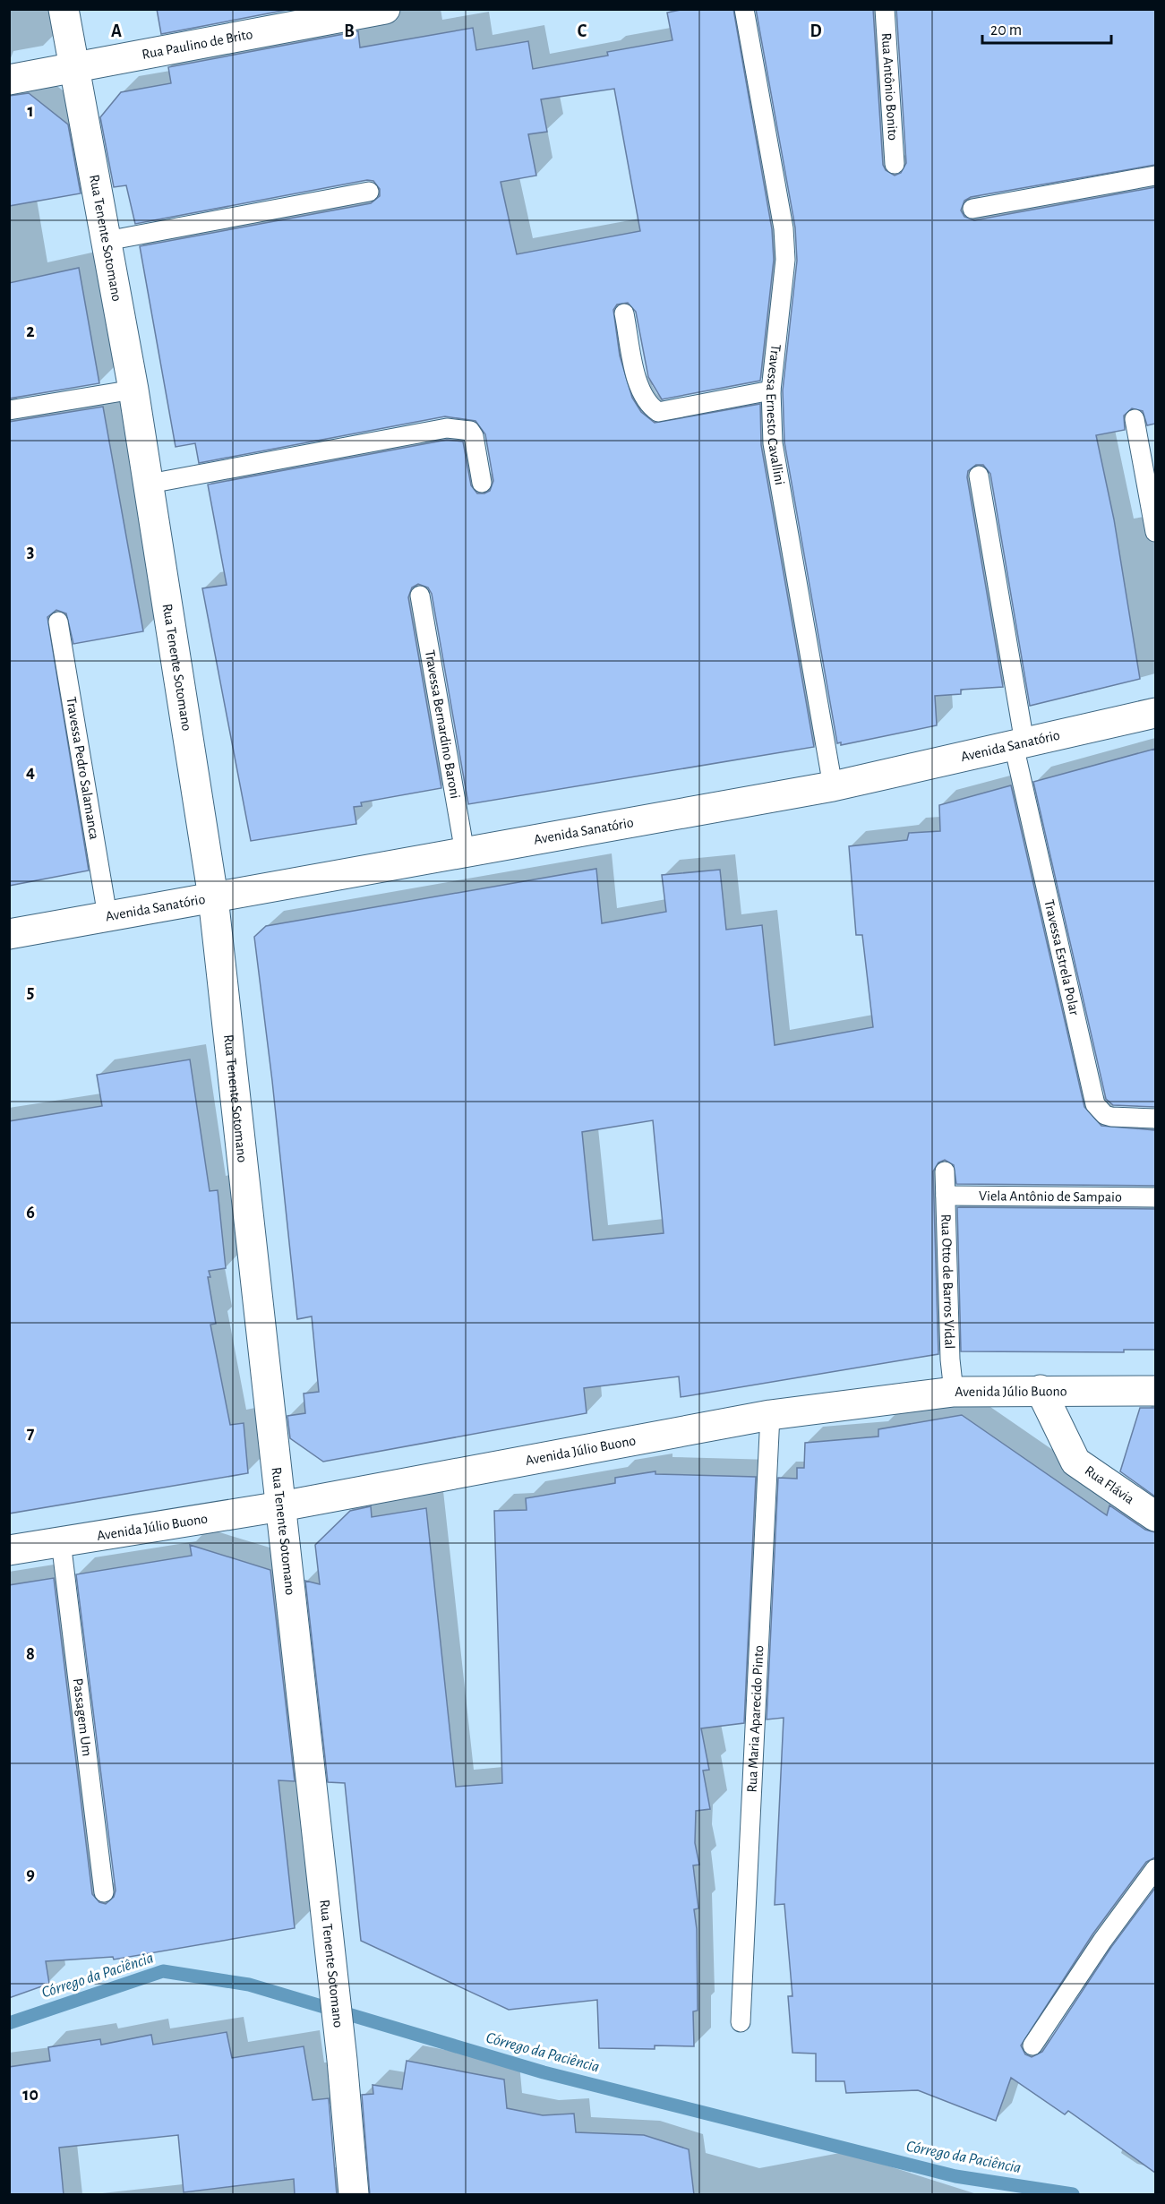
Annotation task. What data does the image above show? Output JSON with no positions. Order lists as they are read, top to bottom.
{
  "streets": {
    "street": [
      "Rua Paulino de Brito",
      "Rua Tenente Sotomano",
      "Avenida Sanatório",
      "Avenida Júlio Buono",
      "Rua Flávia"
    ],
    "lane": [
      "Rua Antônio Bonito",
      "Travessa Ernesto Cavallini",
      "Travessa Bernardino Baroni",
      "Travessa Pedro Salamanca",
      "Travessa Estrela Polar",
      "Viela Antônio de Sampaio",
      "Rua Otto de Barros Vidal",
      "Passagem Um",
      "Rua Maria Aparecido Pinto"
    ]
  },
  "crossings": [
    ["Rua Paulino de Brito", "Rua Tenente Sotomano"],
    ["Rua Tenente Sotomano", "Avenida Sanatório"],
    ["Rua Tenente Sotomano", "Avenida Júlio Buono"],
    ["Travessa Ernesto Cavallini", "Avenida Sanatório"],
    ["Travessa Bernardino Baroni", "Avenida Sanatório"],
    ["Avenida Sanatório", "Travessa Pedro Salamanca"],
    ["Avenida Sanatório", "Travessa Estrela Polar"],
    ["Viela Antônio de Sampaio", "Rua Otto de Barros Vidal"],
    ["Rua Otto de Barros Vidal", "Avenida Júlio Buono"],
    ["Avenida Júlio Buono", "Rua Flávia"],
    ["Avenida Júlio Buono", "Passagem Um"],
    ["Avenida Júlio Buono", "Rua Maria Aparecido Pinto"]
  ],
  "water": ["Córrego da Paciência"],
  "scale_bar": "20 m",
  "grid": {
    "columns": [
      "A",
      "B",
      "C",
      "D"
    ],
    "rows": [
      "1",
      "2",
      "3",
      "4",
      "5",
      "6",
      "7",
      "8",
      "9",
      "10"
    ]
  }
}
